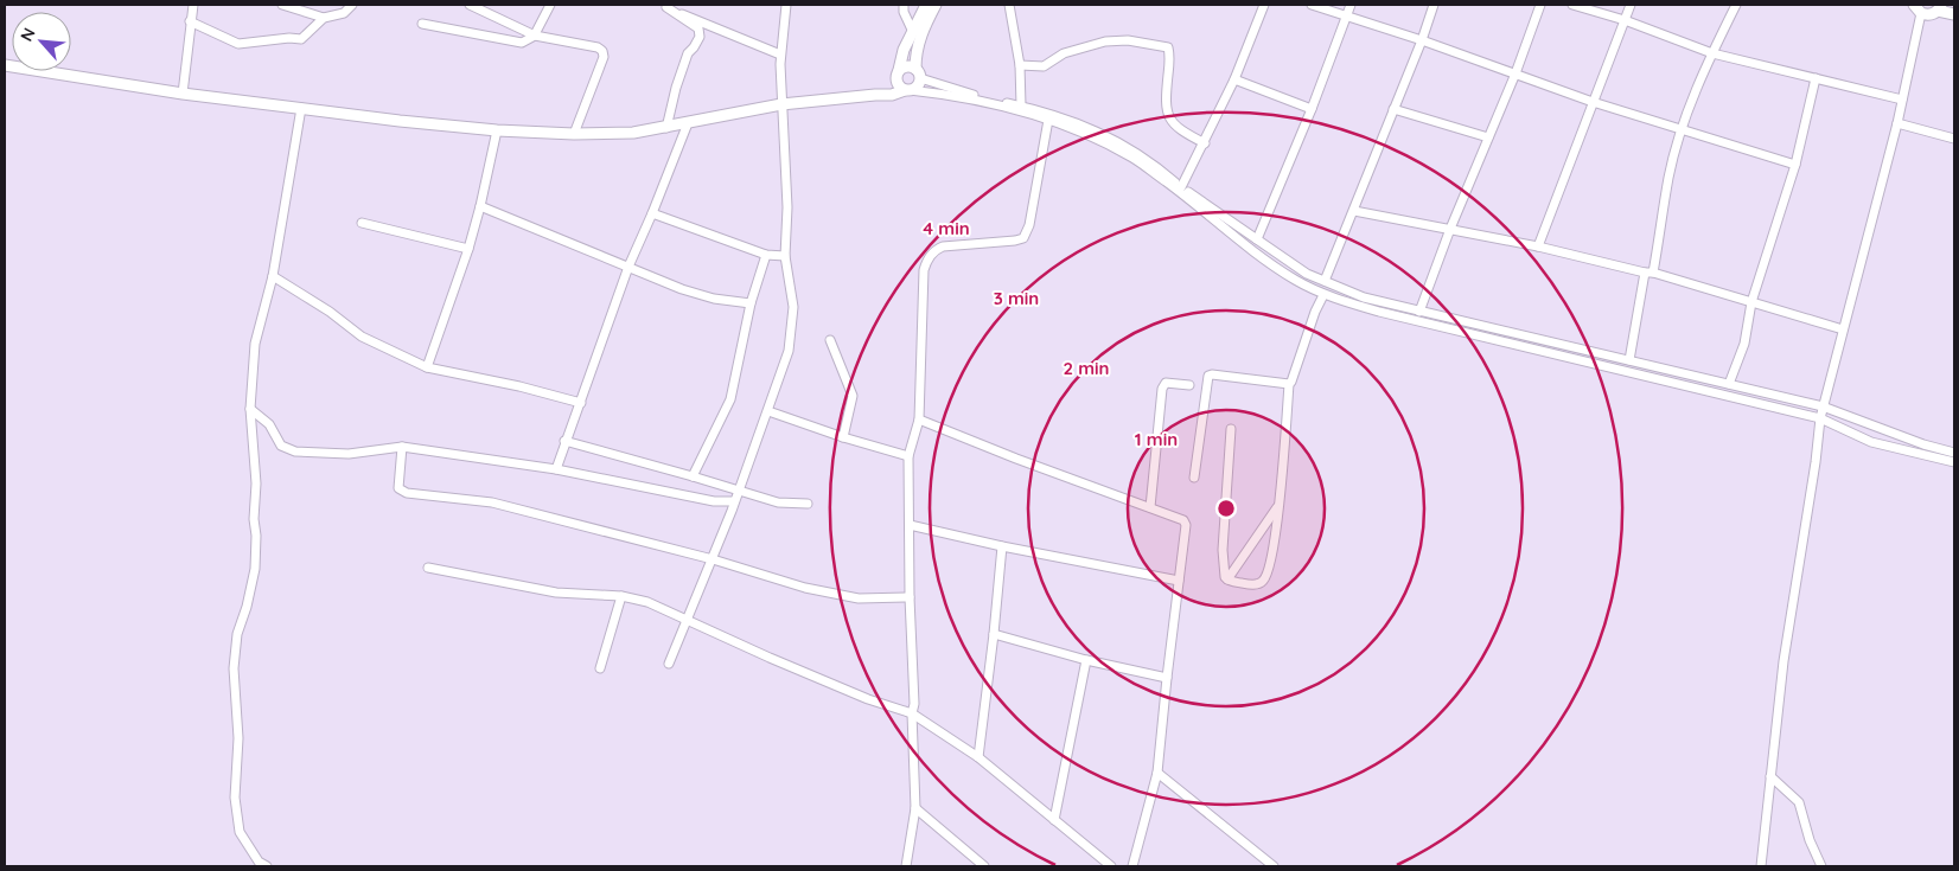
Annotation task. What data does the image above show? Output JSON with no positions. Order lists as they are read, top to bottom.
{
  "north": "top left",
  "rings": [
    "4 min",
    "3 min",
    "2 min",
    "1 min"
  ]
}
